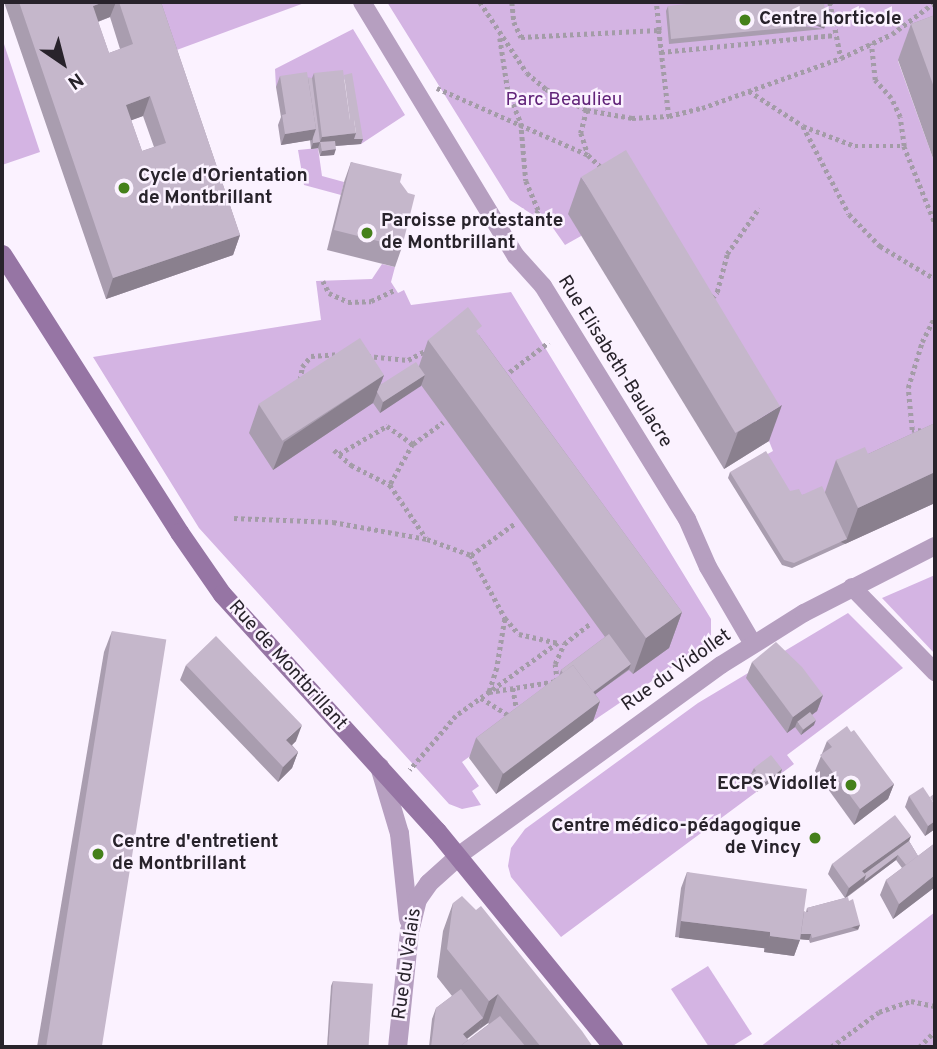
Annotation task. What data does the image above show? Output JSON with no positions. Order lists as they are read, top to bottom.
{
  "streets": {
    "main road": ["Rue de Montbrillant"],
    "street": ["Rue Elisabeth-Baulacre", "Rue du Vidollet", "Rue du Valais"]
  },
  "crossings": [
    ["Rue Elisabeth-Baulacre", "Rue du Vidollet"],
    ["Rue de Montbrillant", "Rue du Vidollet"],
    ["Rue de Montbrillant", "Rue du Valais"],
    ["Rue du Vidollet", "Rue du Valais"]
  ],
  "parks": ["Parc Beaulieu"],
  "places": [
    "Centre horticole",
    "Cycle d'Orientation de Montbrillant",
    "Paroisse protestante de Montbrillant",
    "ECPS Vidollet",
    "Centre médico-pédagogique de Vincy",
    "Centre d'entretient de Montbrillant"
  ],
  "north": "bottom right"
}
